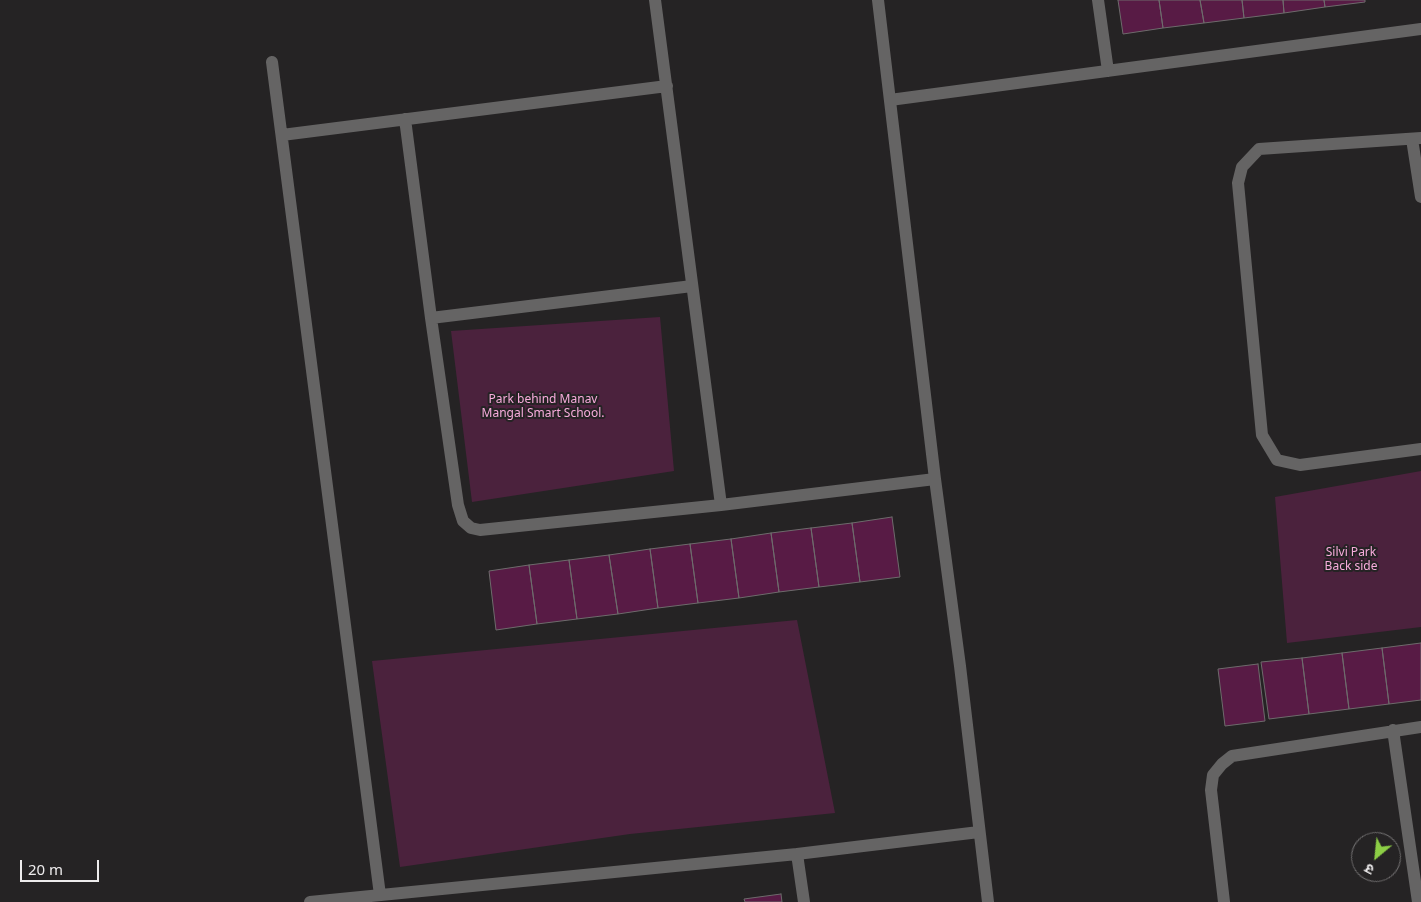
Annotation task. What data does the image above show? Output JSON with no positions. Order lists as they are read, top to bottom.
{
  "parks": ["Park behind Manav Mangal Smart School.", "Silvi Park Back side"],
  "scale_bar": "20 m",
  "north": "bottom left"
}
